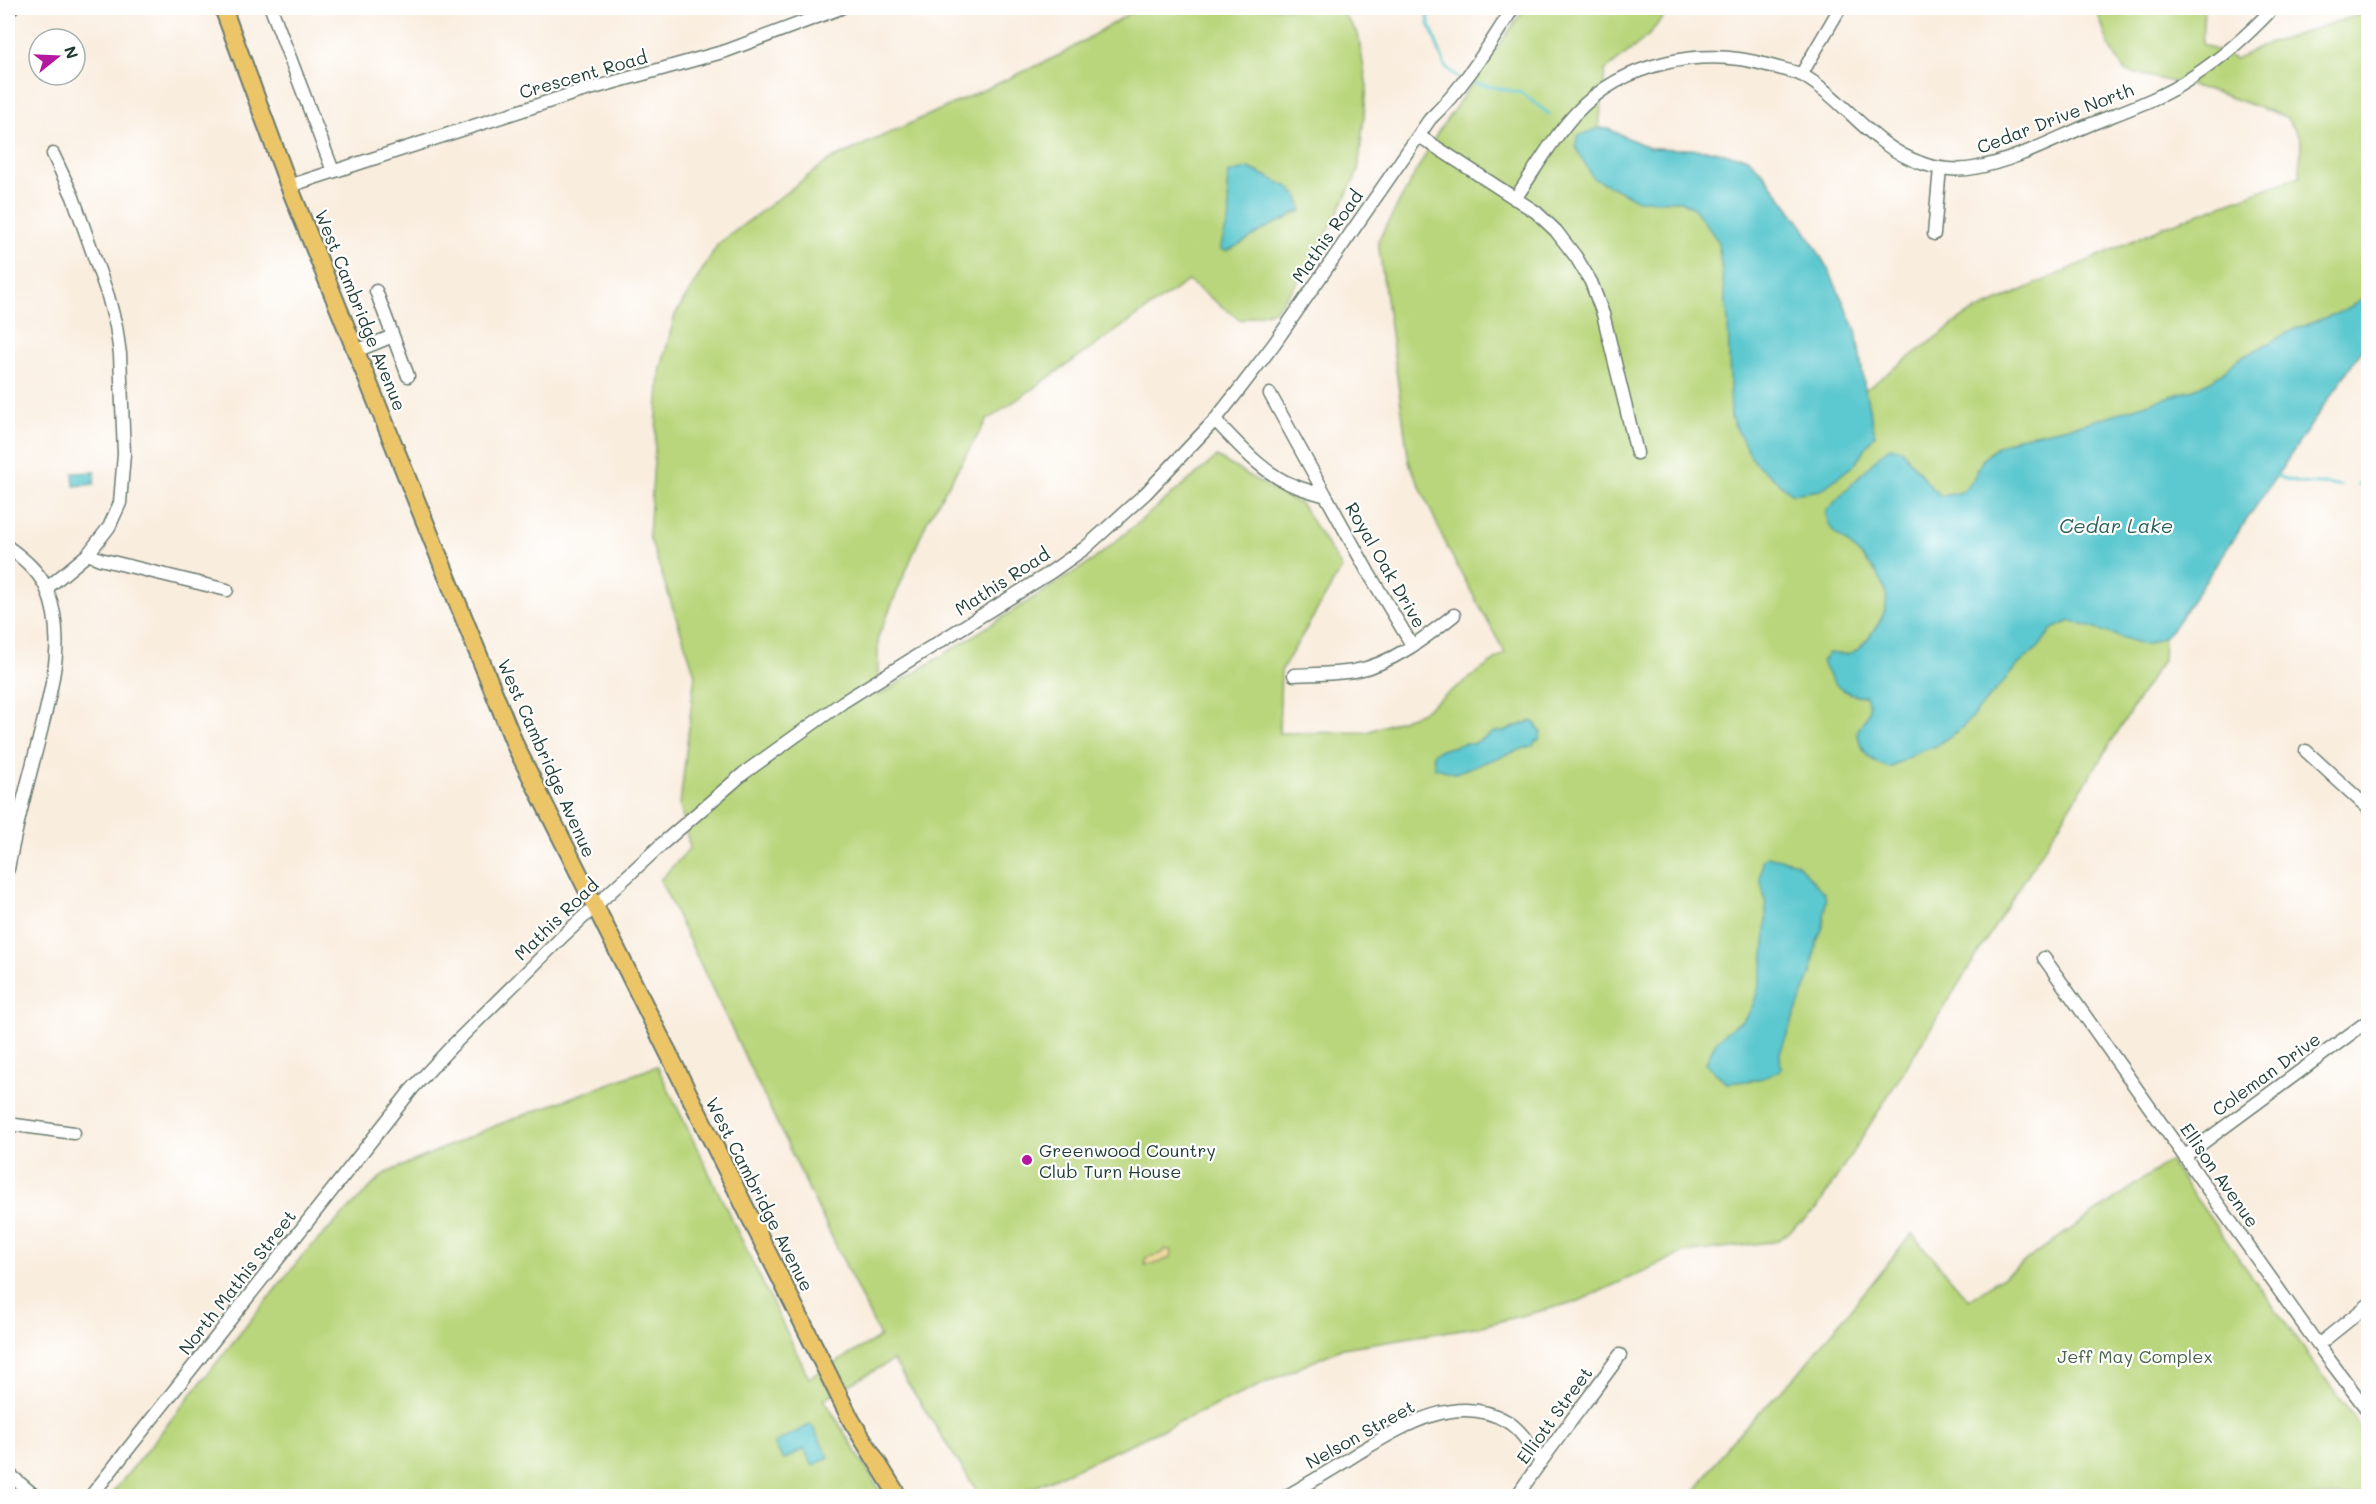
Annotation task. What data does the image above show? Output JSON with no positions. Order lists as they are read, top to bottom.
{
  "streets": {
    "main road": ["West Cambridge Avenue"],
    "street": [
      "Crescent Road",
      "Cedar Drive North",
      "Mathis Road",
      "Royal Oak Drive",
      "Coleman Drive",
      "Ellison Avenue",
      "North Mathis Street",
      "Elliott Street",
      "Nelson Street"
    ]
  },
  "crossings": [
    ["Crescent Road", "West Cambridge Avenue"],
    ["Mathis Road", "West Cambridge Avenue"],
    ["Mathis Road", "Royal Oak Drive"],
    ["Mathis Road", "North Mathis Street"],
    ["Coleman Drive", "Ellison Avenue"],
    ["Elliott Street", "Nelson Street"]
  ],
  "water": ["Cedar Lake"],
  "parks": ["Jeff May Complex"],
  "places": ["Greenwood Country Club Turn House"],
  "north": "right"
}
